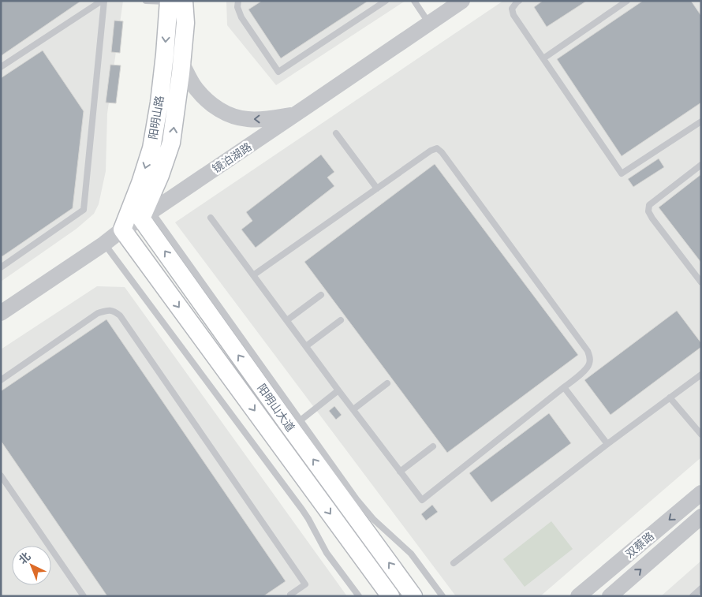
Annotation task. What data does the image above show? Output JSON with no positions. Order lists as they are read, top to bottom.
{
  "streets": {
    "main road": ["阳明山路", "阳明山大道"],
    "street": ["镜泊湖路", "双蔡路"]
  },
  "crossings": [
    ["阳明山路", "镜泊湖路"],
    ["阳明山路", "阳明山大道"],
    ["镜泊湖路", "阳明山大道"]
  ],
  "north": "top left"
}
